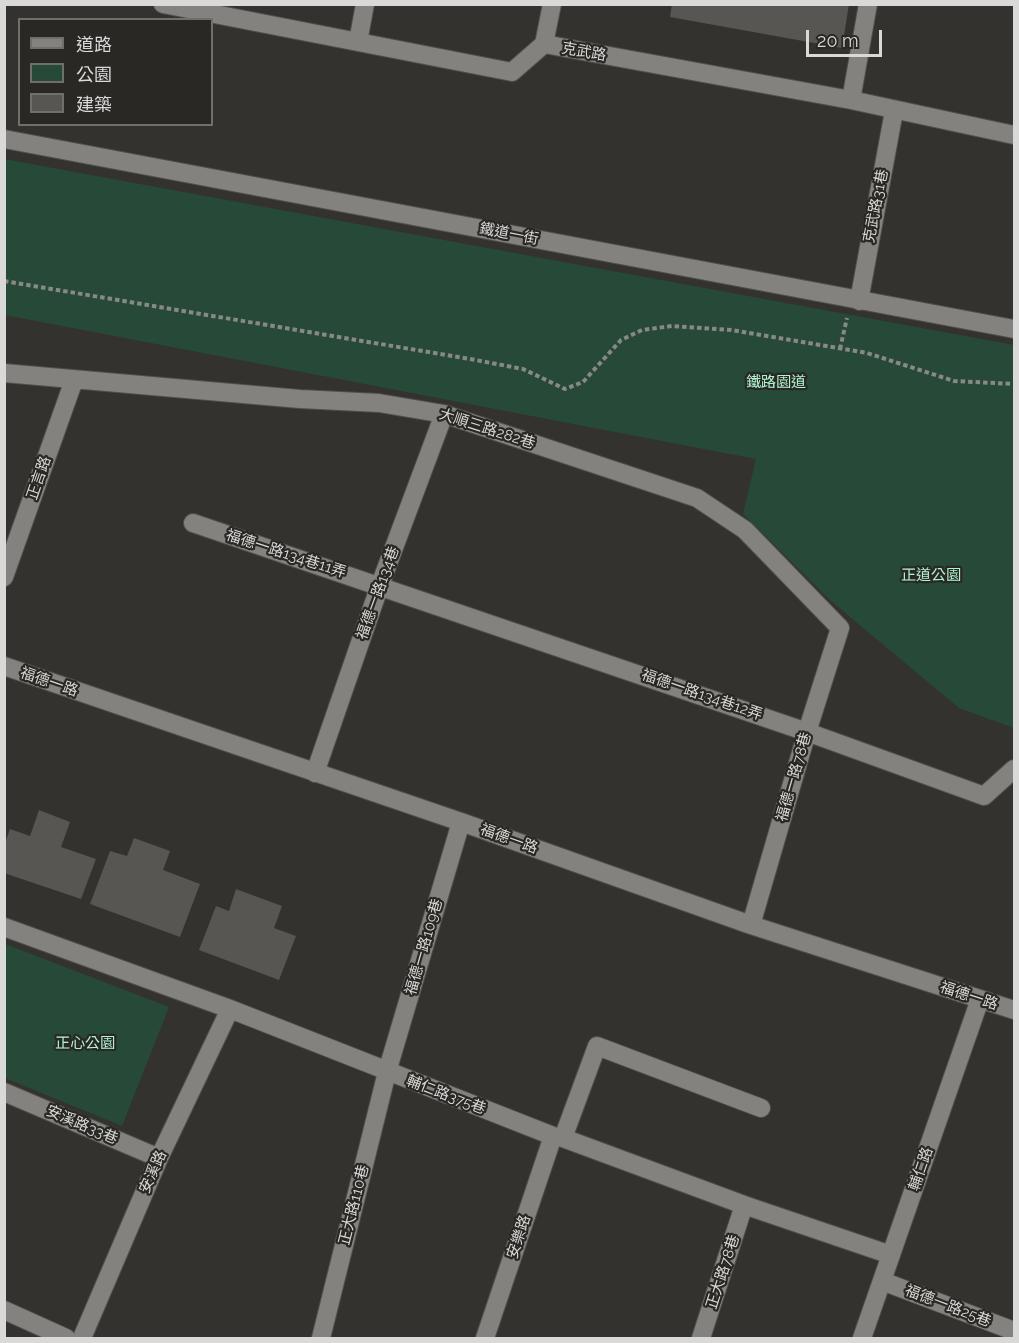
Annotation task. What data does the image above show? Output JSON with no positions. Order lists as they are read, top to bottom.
{
  "streets": {
    "street": [
      "克武路",
      "克武路31巷",
      "鐵道一街",
      "大順三路282巷",
      "正言路",
      "福德一路134巷11弄",
      "福德一路134巷",
      "福德一路",
      "福德一路134巷12弄",
      "福德一路78巷",
      "福德一路109巷",
      "輔仁路375巷",
      "安溪路33巷",
      "輔仁路",
      "安溪路",
      "正大路110巷",
      "安樂路",
      "正大路78巷",
      "福德一路25巷"
    ]
  },
  "crossings": [
    ["克武路", "克武路31巷"],
    ["克武路31巷", "鐵道一街"],
    ["大順三路282巷", "正言路"],
    ["大順三路282巷", "福德一路134巷"],
    ["大順三路282巷", "福德一路78巷"],
    ["福德一路134巷11弄", "福德一路134巷"],
    ["福德一路134巷11弄", "福德一路134巷12弄"],
    ["福德一路134巷", "福德一路"],
    ["福德一路134巷", "福德一路134巷12弄"],
    ["福德一路", "福德一路78巷"],
    ["福德一路", "福德一路109巷"],
    ["福德一路", "輔仁路"],
    ["福德一路134巷12弄", "福德一路78巷"],
    ["福德一路109巷", "輔仁路375巷"],
    ["福德一路109巷", "正大路110巷"],
    ["輔仁路375巷", "輔仁路"],
    ["輔仁路375巷", "安溪路"],
    ["輔仁路375巷", "正大路110巷"],
    ["輔仁路375巷", "安樂路"],
    ["輔仁路375巷", "正大路78巷"],
    ["安溪路33巷", "安溪路"],
    ["輔仁路", "福德一路25巷"]
  ],
  "parks": ["鐵路園道", "正道公園", "正心公園"],
  "legend": ["道路", "公園", "建築"],
  "scale_bar": "20 m"
}
